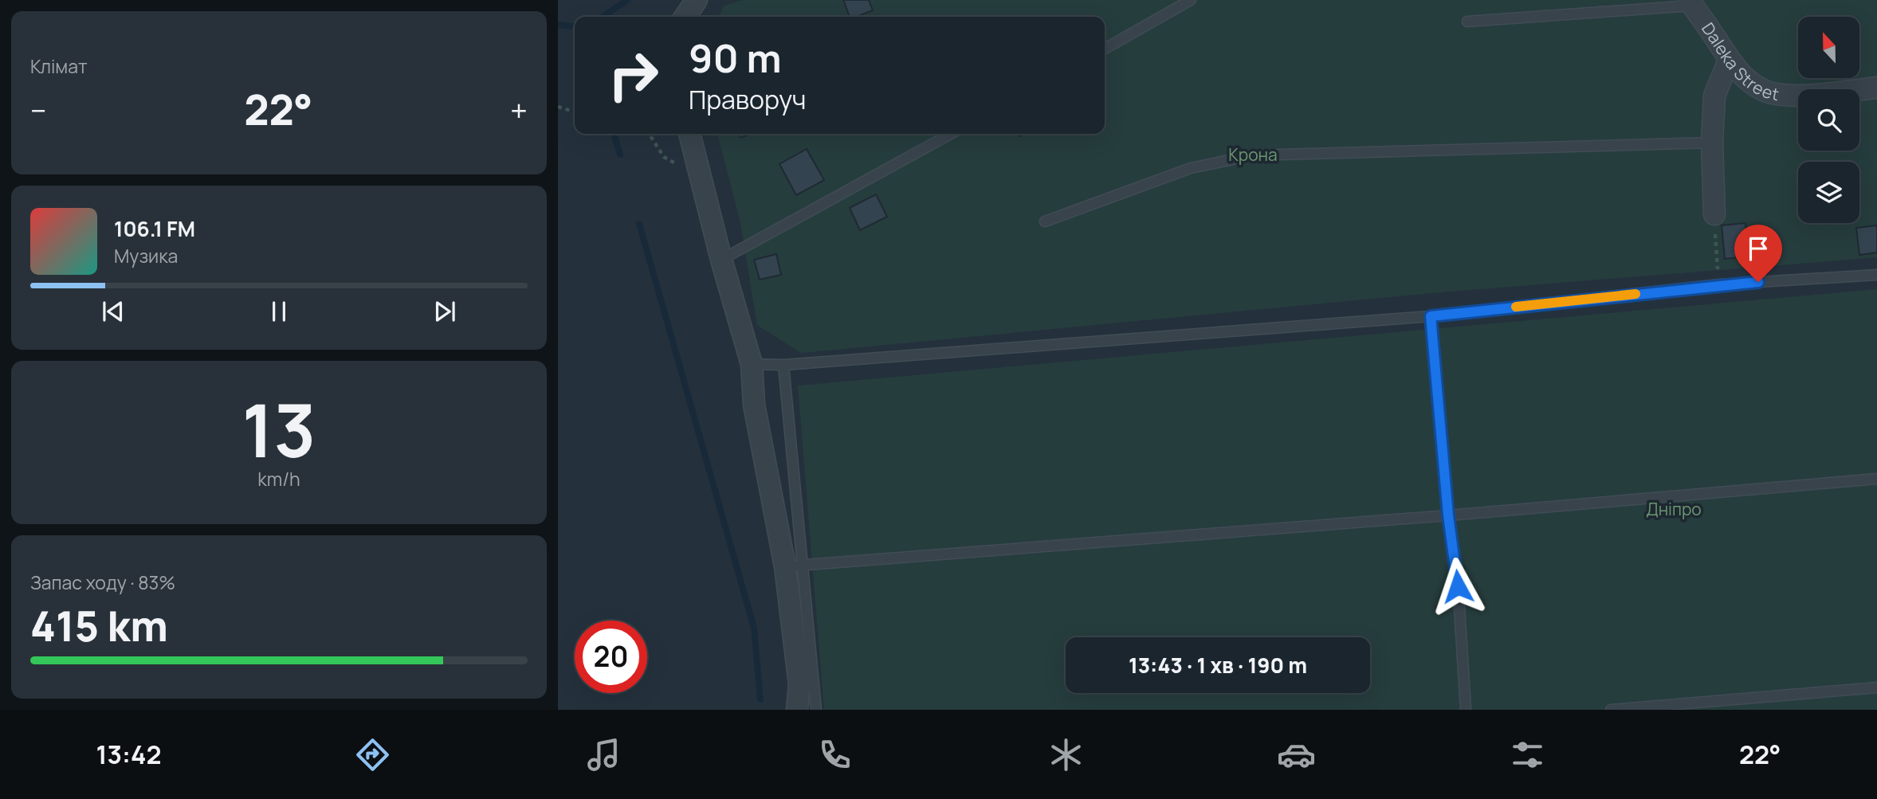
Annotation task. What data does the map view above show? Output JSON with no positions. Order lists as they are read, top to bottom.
{
  "streets": {
    "street": ["Daleka Street"]
  },
  "parks": ["Крона", "Дніпро"],
  "north": "top",
  "page": {
    "tile": [
      "Клімат",
      ["13", "km/h"],
      ["Запас ходу · 83%", "415 km"]
    ],
    "turn": ["90 m", "Праворуч"],
    "heat": ["−", "22°", "+"],
    "song": ["106.1 FM", "Музика"],
    "limit": "20",
    "trip": "13:43 · 1 хв · 190 m",
    "tabs": ["13:42", "22°"]
  }
}
